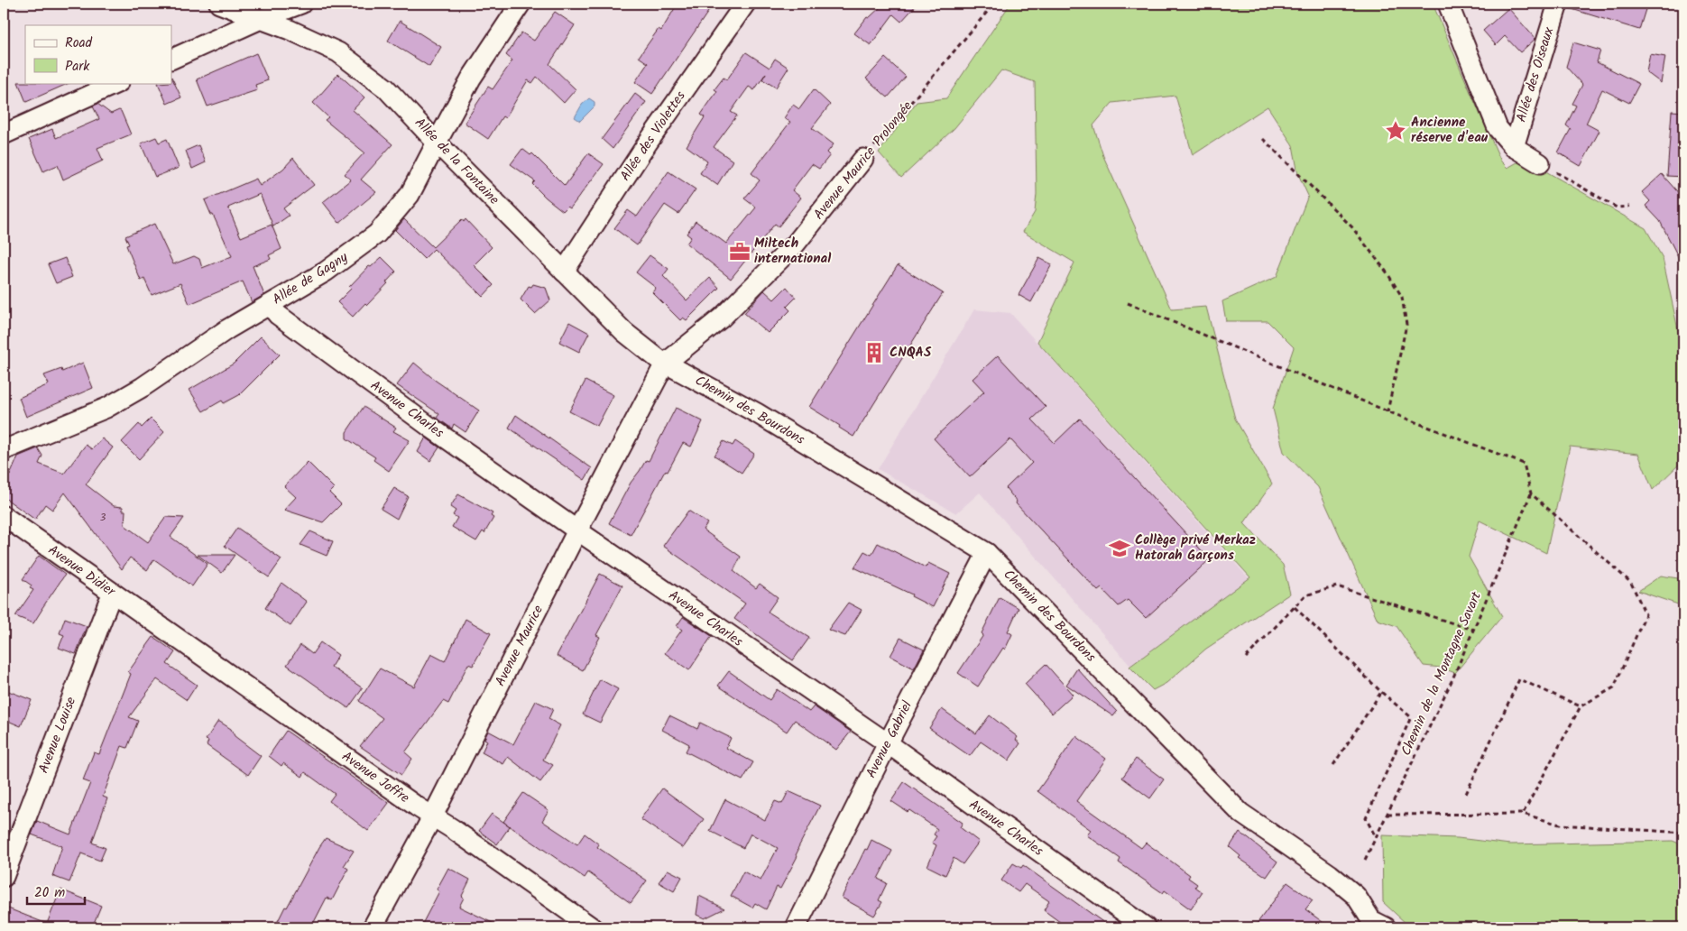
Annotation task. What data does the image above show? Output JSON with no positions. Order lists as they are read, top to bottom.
{
  "streets": {
    "street": [
      "Allée des Oiseaux",
      "Allée des Violettes",
      "Avenue Maurice Prolongée",
      "Allée de la Fontaine",
      "Allée de Gagny",
      "Avenue Charles",
      "Chemin des Bourdons",
      "Avenue Didier",
      "Avenue Maurice",
      "Avenue Louise",
      "Avenue Gabriel",
      "Avenue Joffre"
    ],
    "path": ["Chemin de la Montagne Savart"]
  },
  "crossings": [
    ["Allée des Violettes", "Allée de la Fontaine"],
    ["Avenue Maurice Prolongée", "Allée de la Fontaine"],
    ["Avenue Maurice Prolongée", "Chemin des Bourdons"],
    ["Avenue Maurice Prolongée", "Avenue Maurice"],
    ["Allée de la Fontaine", "Allée de Gagny"],
    ["Allée de la Fontaine", "Chemin des Bourdons"],
    ["Allée de la Fontaine", "Avenue Maurice"],
    ["Allée de Gagny", "Avenue Charles"],
    ["Avenue Charles", "Avenue Maurice"],
    ["Avenue Charles", "Avenue Gabriel"],
    ["Chemin des Bourdons", "Avenue Maurice"],
    ["Chemin des Bourdons", "Avenue Gabriel"],
    ["Avenue Didier", "Avenue Louise"],
    ["Avenue Didier", "Avenue Joffre"],
    ["Avenue Maurice", "Avenue Joffre"]
  ],
  "places": {
    "place": ["Ancienne réserve d'eau"],
    "office": ["Miltech international"],
    "building": ["CNQAS"],
    "school or university": ["Collège privé Merkaz Hatorah Garçons"]
  },
  "house_numbers": ["3"],
  "legend": ["Road", "Park"],
  "scale_bar": "20 m"
}
